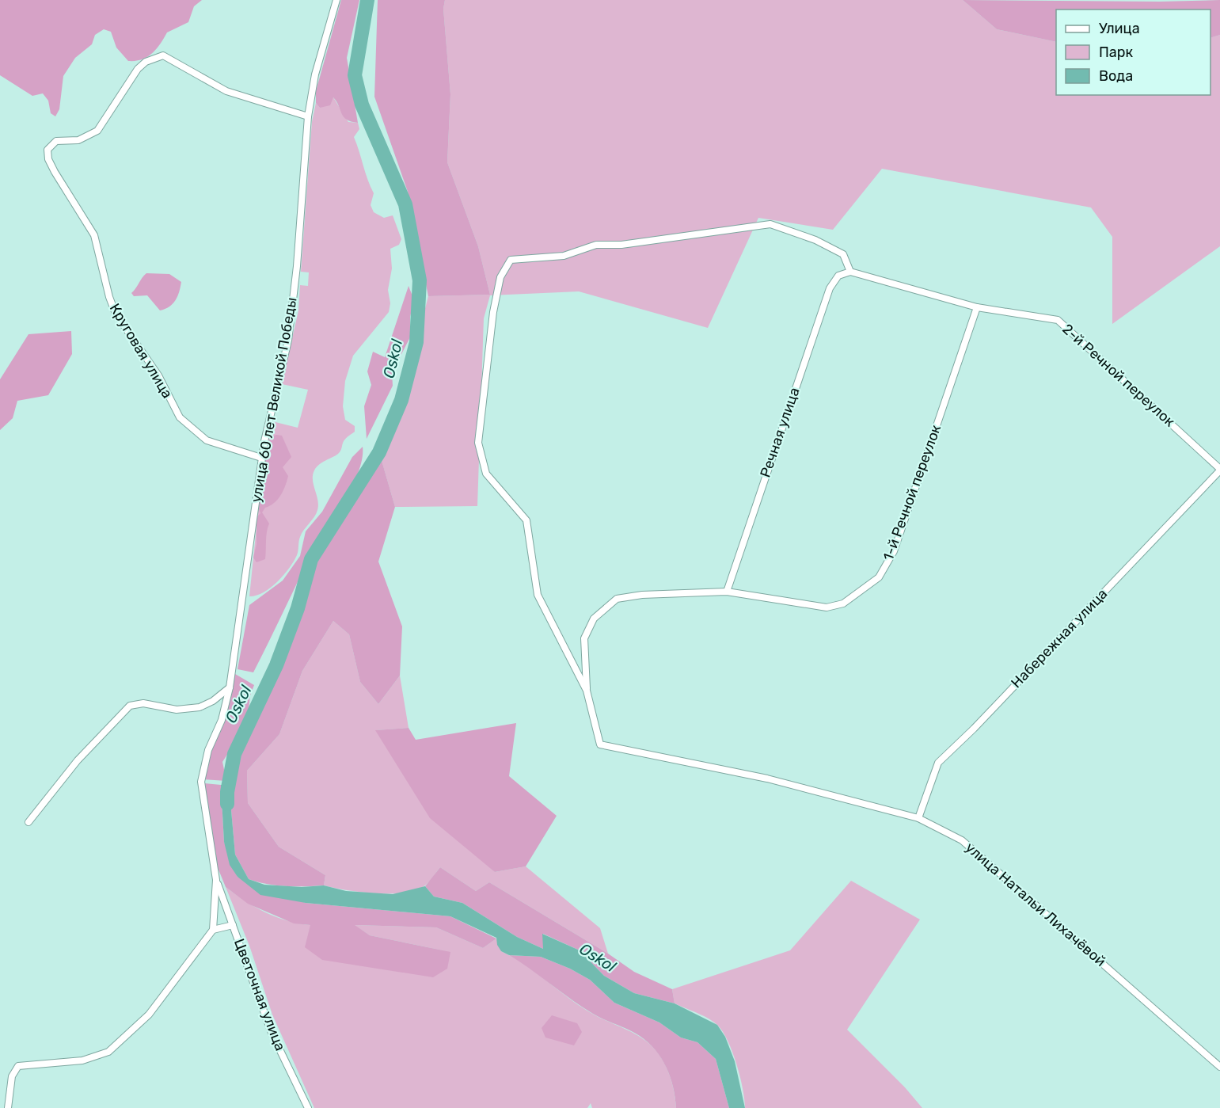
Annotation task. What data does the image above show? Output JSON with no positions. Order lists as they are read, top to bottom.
{
  "streets": {
    "street": [
      "Круговая улица",
      "2-й Речной переулок",
      "улица 60 лет Великой Победы",
      "Речная улица",
      "1-й Речной переулок",
      "Набережная улица",
      "улица Натальи Лихачёвой",
      "Цветочная улица"
    ]
  },
  "crossings": [
    ["Круговая улица", "улица 60 лет Великой Победы"],
    ["2-й Речной переулок", "Речная улица"],
    ["2-й Речной переулок", "1-й Речной переулок"],
    ["2-й Речной переулок", "Набережная улица"],
    ["улица 60 лет Великой Победы", "Цветочная улица"],
    ["Речная улица", "1-й Речной переулок"],
    ["1-й Речной переулок", "улица Натальи Лихачёвой"],
    ["Набережная улица", "улица Натальи Лихачёвой"]
  ],
  "water": ["Oskol"],
  "legend": ["Улица", "Парк", "Вода"]
}
